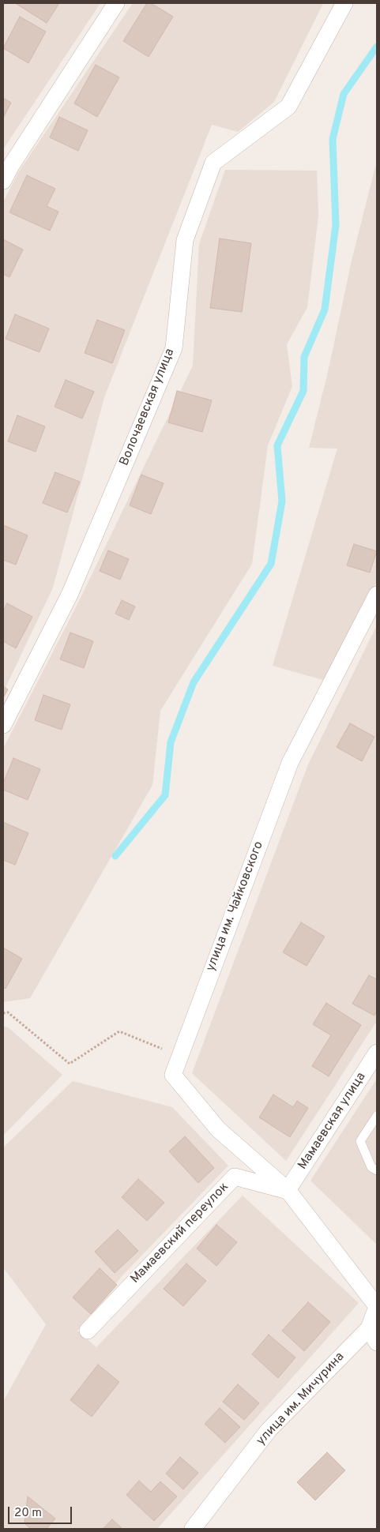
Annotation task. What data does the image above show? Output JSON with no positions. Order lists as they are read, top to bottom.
{
  "streets": {
    "street": [
      "Волочаевская улица",
      "улица им. Чайковского",
      "Мамаевская улица",
      "Мамаевский переулок",
      "улица им. Мичурина"
    ]
  },
  "crossings": [
    ["улица им. Чайковского", "Мамаевская улица"],
    ["улица им. Чайковского", "Мамаевский переулок"],
    ["Мамаевская улица", "Мамаевский переулок"]
  ],
  "scale_bar": "20 m"
}
